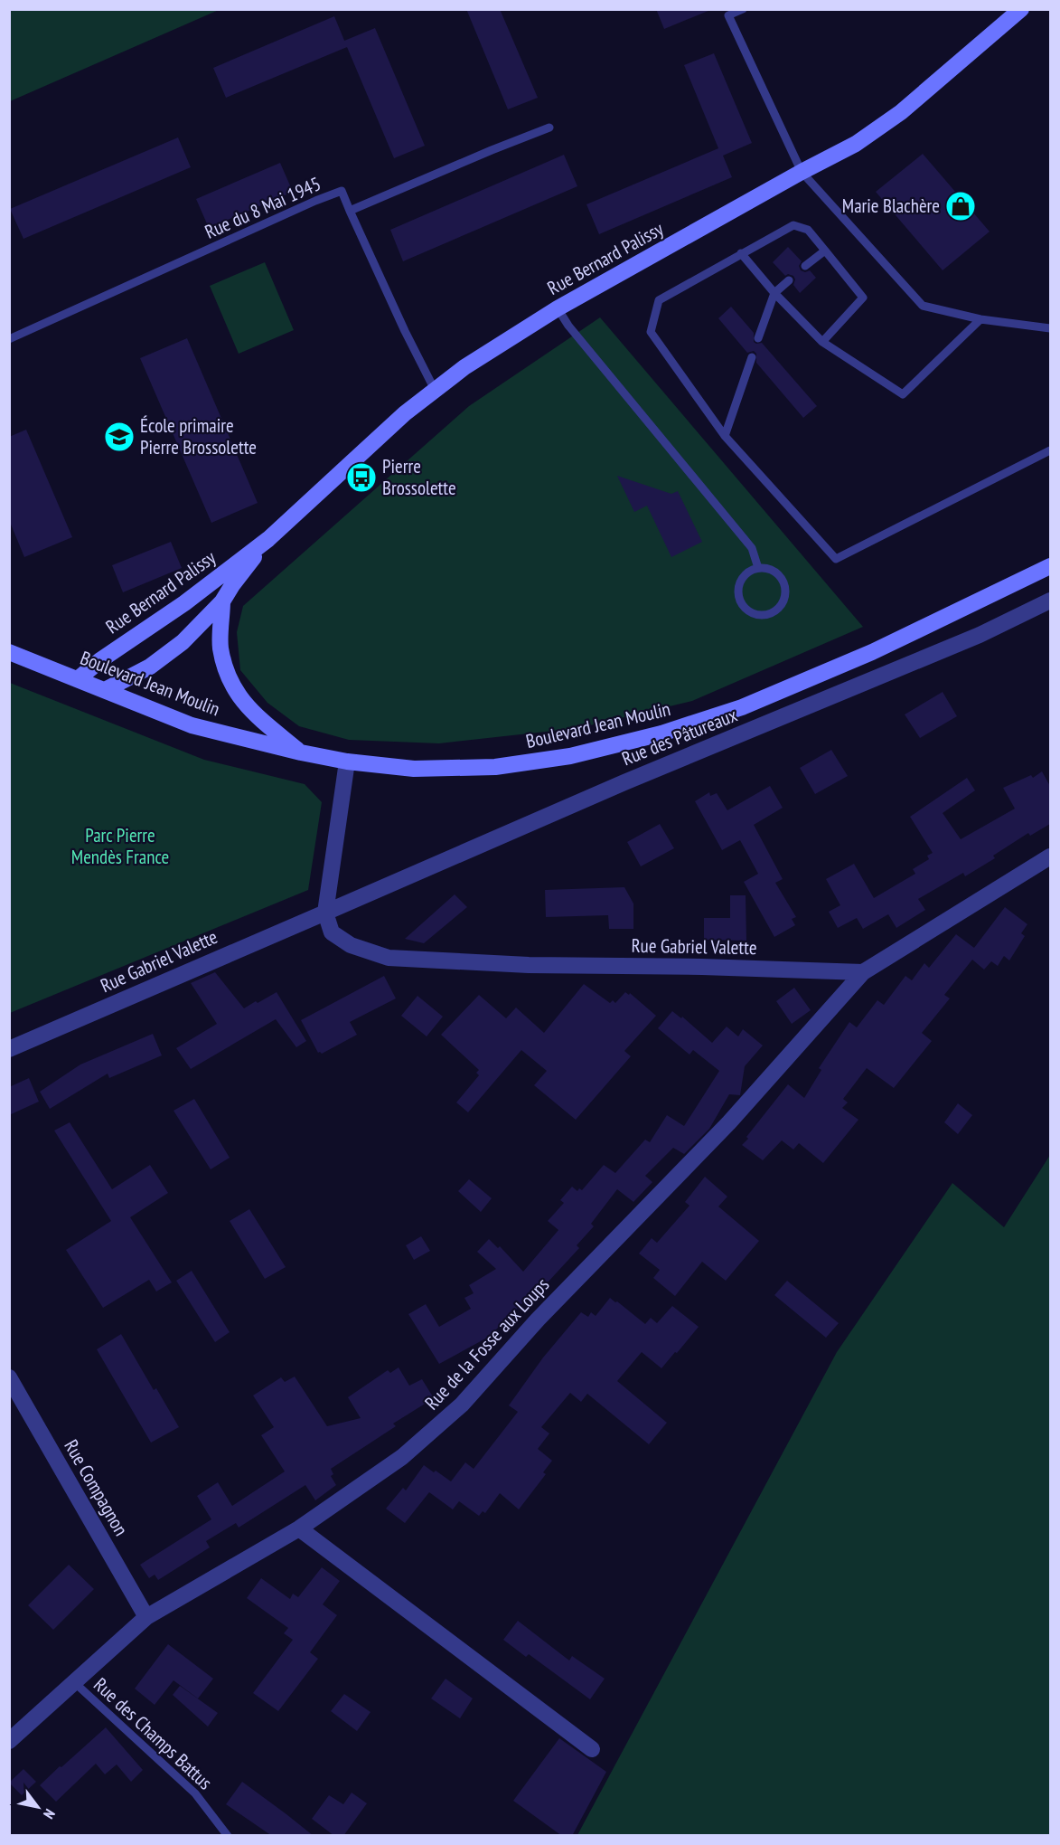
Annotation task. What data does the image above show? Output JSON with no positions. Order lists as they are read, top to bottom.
{
  "streets": {
    "street": [
      "Rue Bernard Palissy",
      "Boulevard Jean Moulin",
      "Rue des Pâtureaux",
      "Rue Gabriel Valette",
      "Rue de la Fosse aux Loups",
      "Rue Compagnon"
    ],
    "lane": ["Rue du 8 Mai 1945", "Rue des Champs Battus"]
  },
  "crossings": [
    ["Rue Bernard Palissy", "Boulevard Jean Moulin"],
    ["Rue des Pâtureaux", "Rue Gabriel Valette"],
    ["Rue Gabriel Valette", "Rue de la Fosse aux Loups"],
    ["Rue de la Fosse aux Loups", "Rue Compagnon"],
    ["Rue de la Fosse aux Loups", "Rue des Champs Battus"]
  ],
  "parks": ["Parc Pierre Mendès France"],
  "places": {
    "shop": ["Marie Blachère"],
    "school or university": ["École primaire Pierre Brossolette"],
    "bus stop": ["Pierre Brossolette"]
  },
  "north": "bottom right"
}
